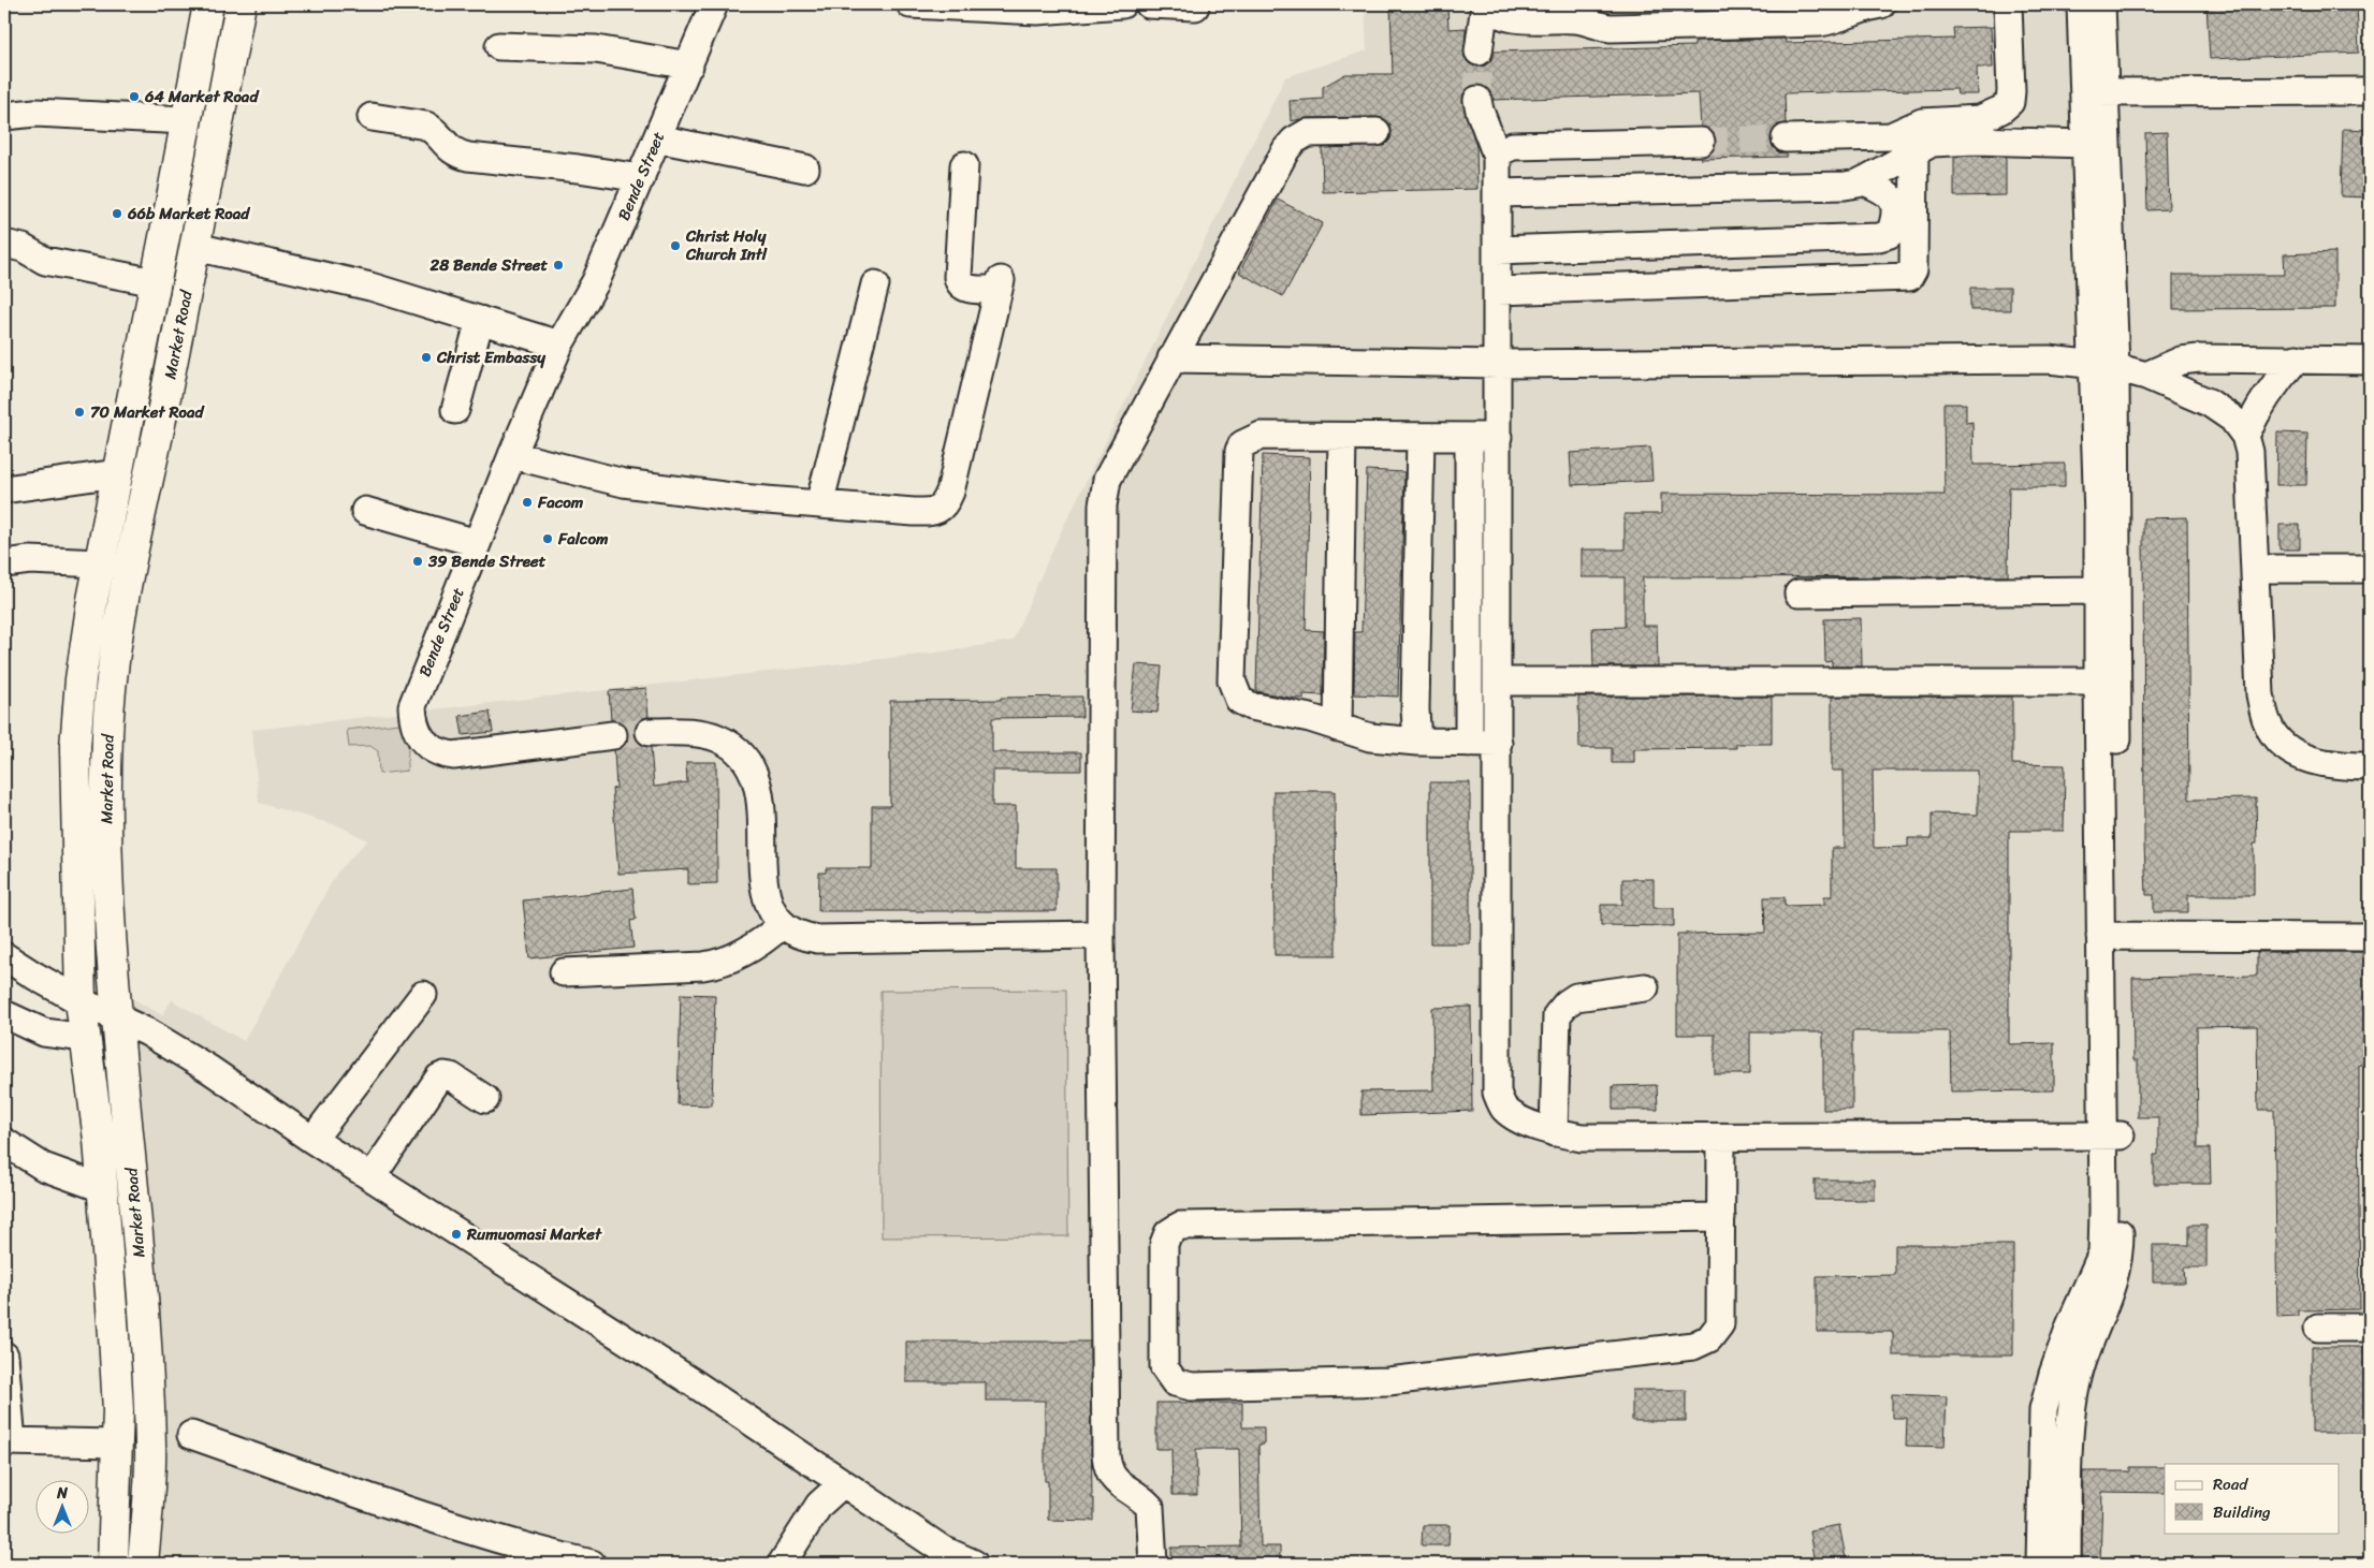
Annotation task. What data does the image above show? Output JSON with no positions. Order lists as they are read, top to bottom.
{
  "streets": {
    "main road": ["Market Road"],
    "street": ["Bende Street"]
  },
  "places": [
    "64 Market Road",
    "66b Market Road",
    "Christ Holy Church Intl",
    "28 Bende Street",
    "Christ Embassy",
    "70 Market Road",
    "Facom",
    "Falcom",
    "39 Bende Street",
    "Rumuomasi Market"
  ],
  "legend": ["Road", "Building"],
  "north": "top"
}
